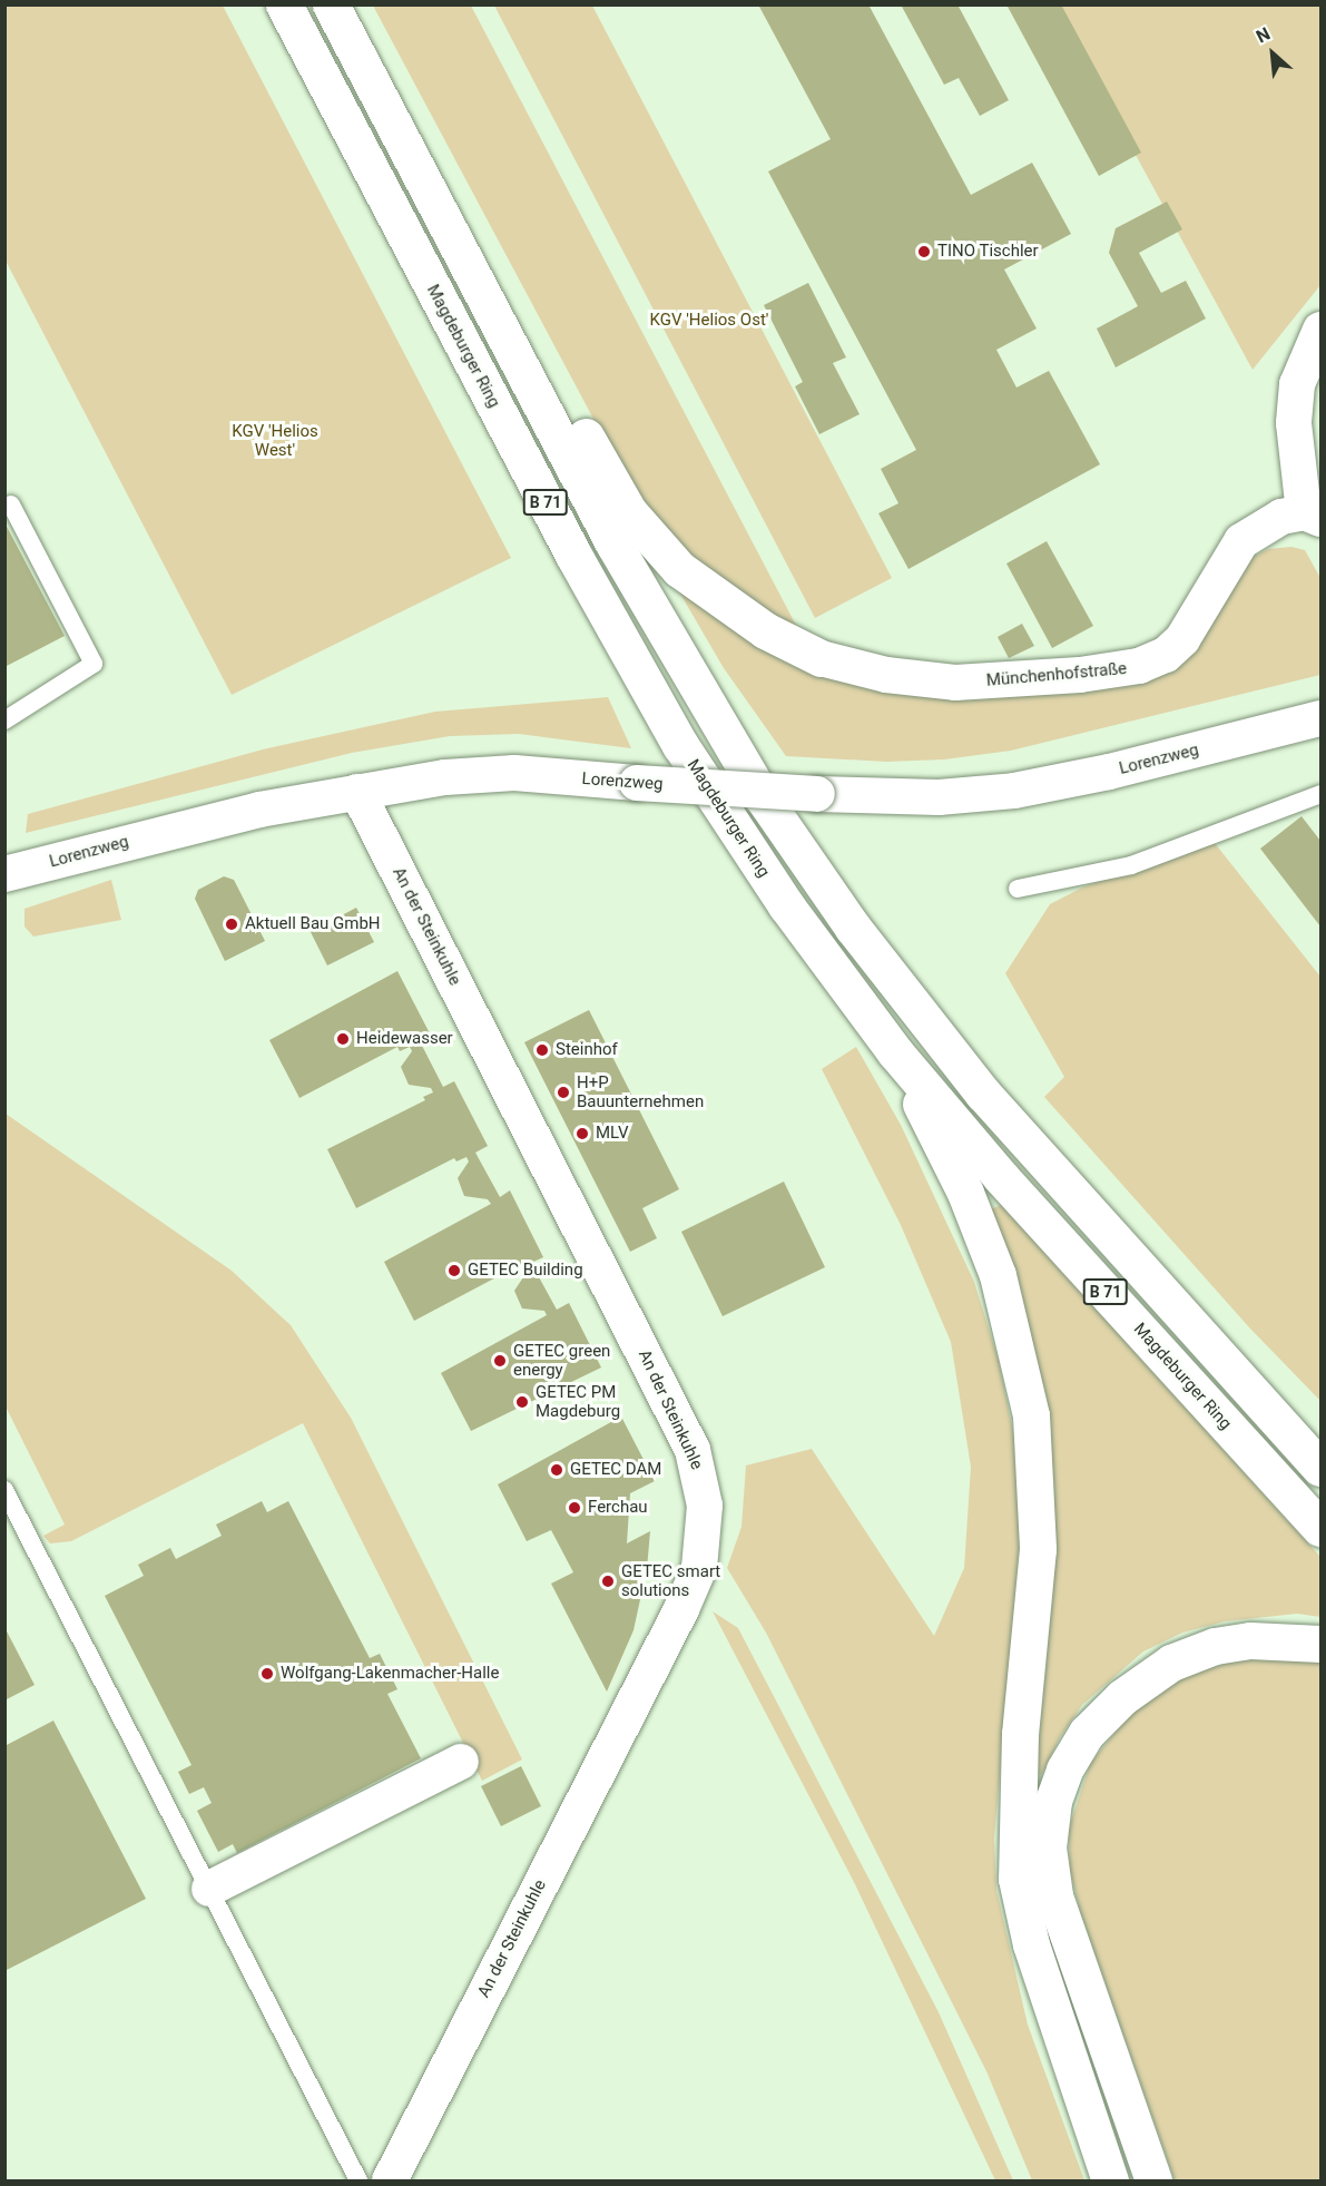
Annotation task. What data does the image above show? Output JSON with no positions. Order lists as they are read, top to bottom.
{
  "streets": {
    "highway": ["Magdeburger Ring", "B 71"],
    "street": ["Münchenhofstraße", "Lorenzweg", "An der Steinkuhle"]
  },
  "crossings": [
    ["Lorenzweg", "An der Steinkuhle"]
  ],
  "parks": ["KGV 'Helios Ost'", "KGV 'Helios West'"],
  "places": [
    "TINO Tischler",
    "Aktuell Bau GmbH",
    "Heidewasser",
    "Steinhof",
    "H+P Bauunternehmen",
    "MLV",
    "GETEC Building",
    "GETEC green energy",
    "GETEC PM Magdeburg",
    "GETEC DAM",
    "Ferchau",
    "GETEC smart solutions",
    "Wolfgang-Lakenmacher-Halle"
  ],
  "north": "top left"
}
